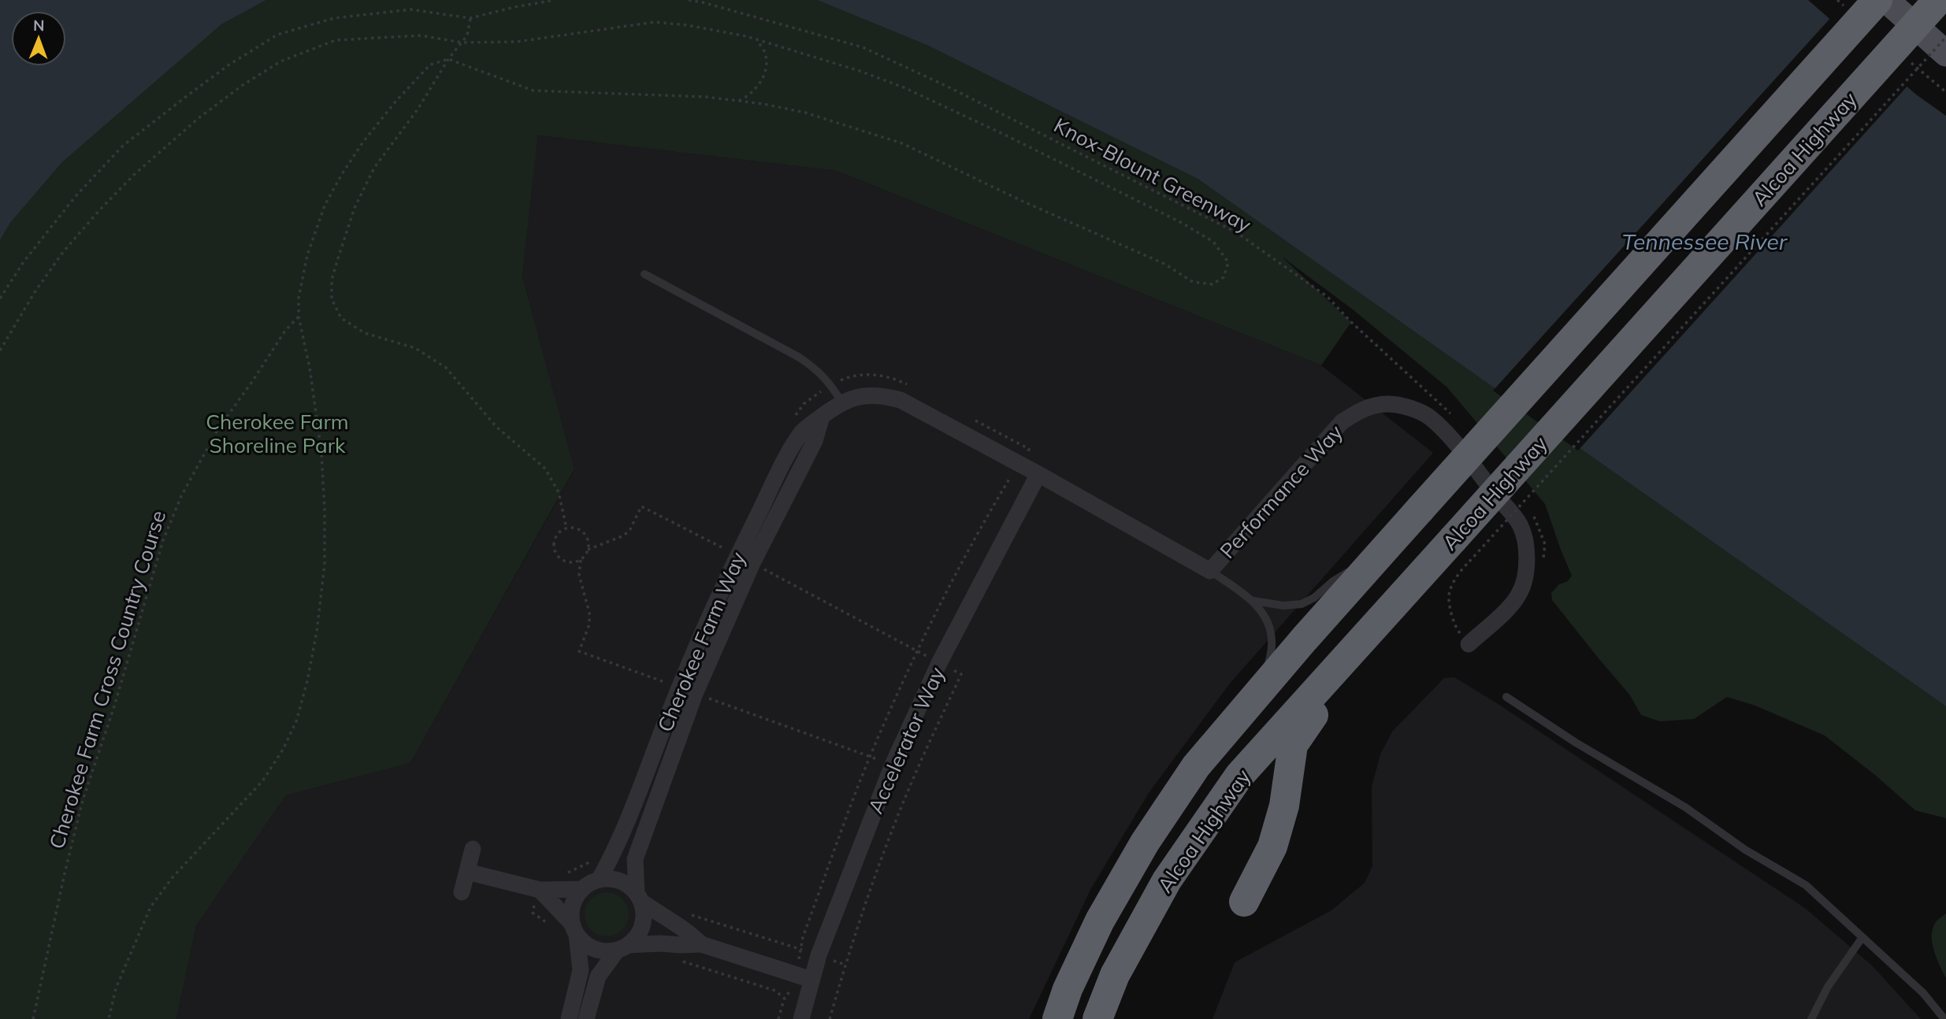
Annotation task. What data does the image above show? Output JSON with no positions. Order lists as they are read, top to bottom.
{
  "streets": {
    "highway": ["Alcoa Highway"],
    "street": ["Performance Way", "Cherokee Farm Way", "Accelerator Way"],
    "path": ["Knox-Blount Greenway", "Cherokee Farm Cross Country Course"]
  },
  "crossings": [
    ["Alcoa Highway", "Cherokee Farm Way"],
    ["Performance Way", "Cherokee Farm Way"],
    ["Cherokee Farm Way", "Accelerator Way"]
  ],
  "water": ["Tennessee River"],
  "parks": ["Cherokee Farm Shoreline Park"],
  "north": "top"
}
